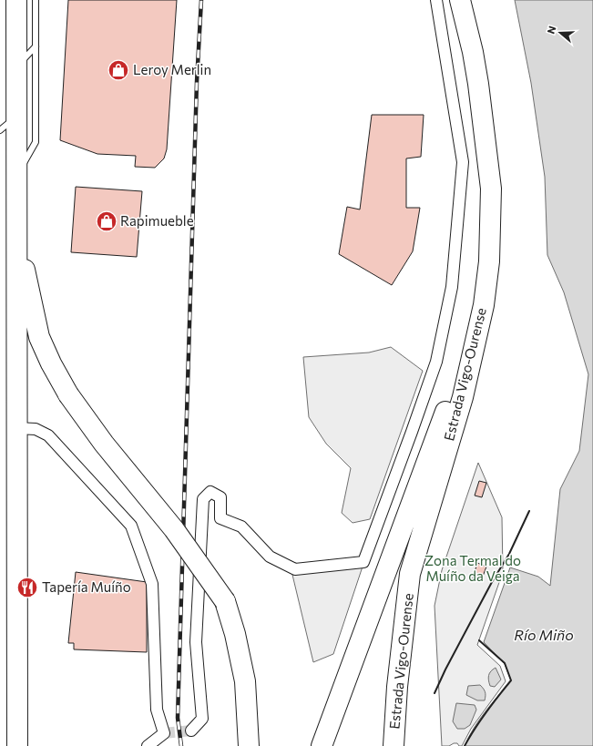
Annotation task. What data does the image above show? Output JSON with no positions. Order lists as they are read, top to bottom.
{
  "streets": {
    "highway": ["Estrada Vigo-Ourense"]
  },
  "water": ["Río Miño"],
  "parks": ["Zona Termal do Muíño da Veiga"],
  "places": {
    "shop": ["Leroy Merlin", "Rapimueble"],
    "restaurant": ["Tapería Muíño"]
  },
  "north": "left"
}
